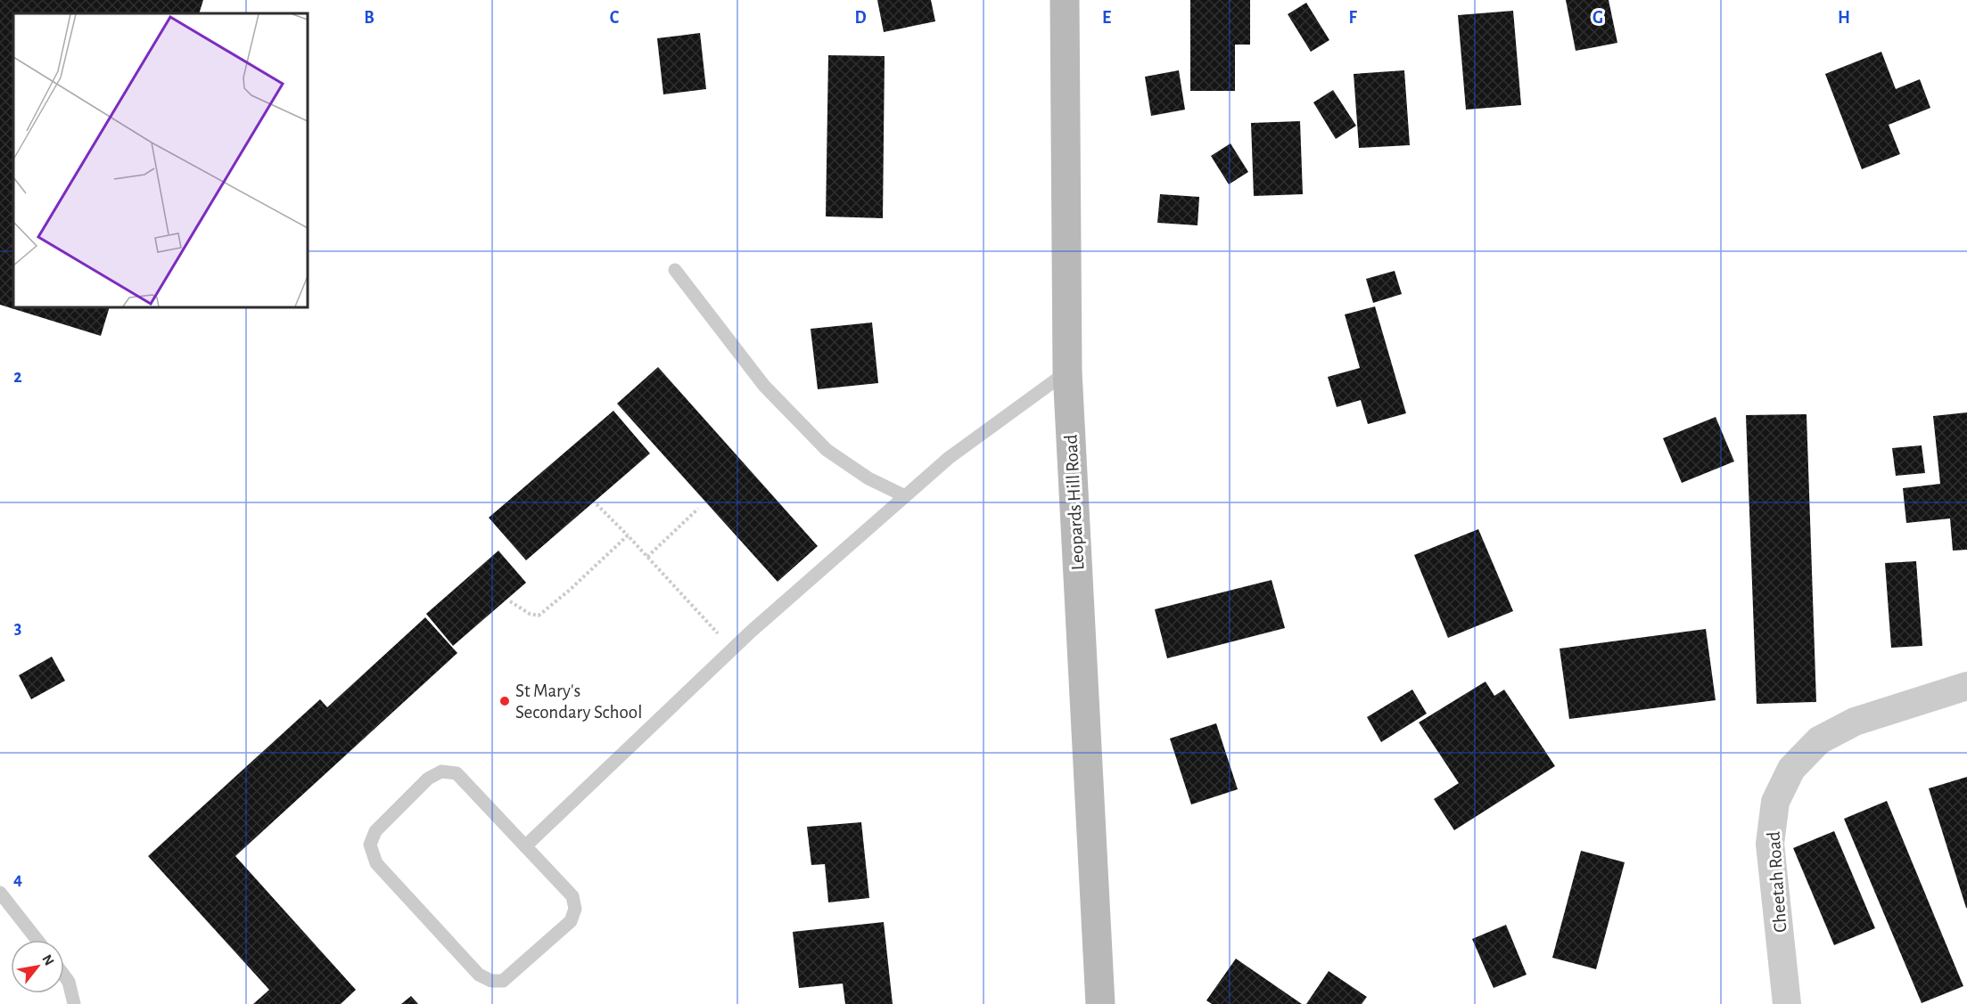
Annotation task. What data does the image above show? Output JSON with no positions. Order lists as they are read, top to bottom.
{
  "streets": {
    "main road": ["Leopards Hill Road"],
    "street": ["Cheetah Road"]
  },
  "places": ["St Mary's Secondary School"],
  "north": "top right",
  "grid": {
    "columns": [
      "B",
      "C",
      "D",
      "E",
      "F",
      "G",
      "H"
    ],
    "rows": ["2", "3", "4"]
  }
}
